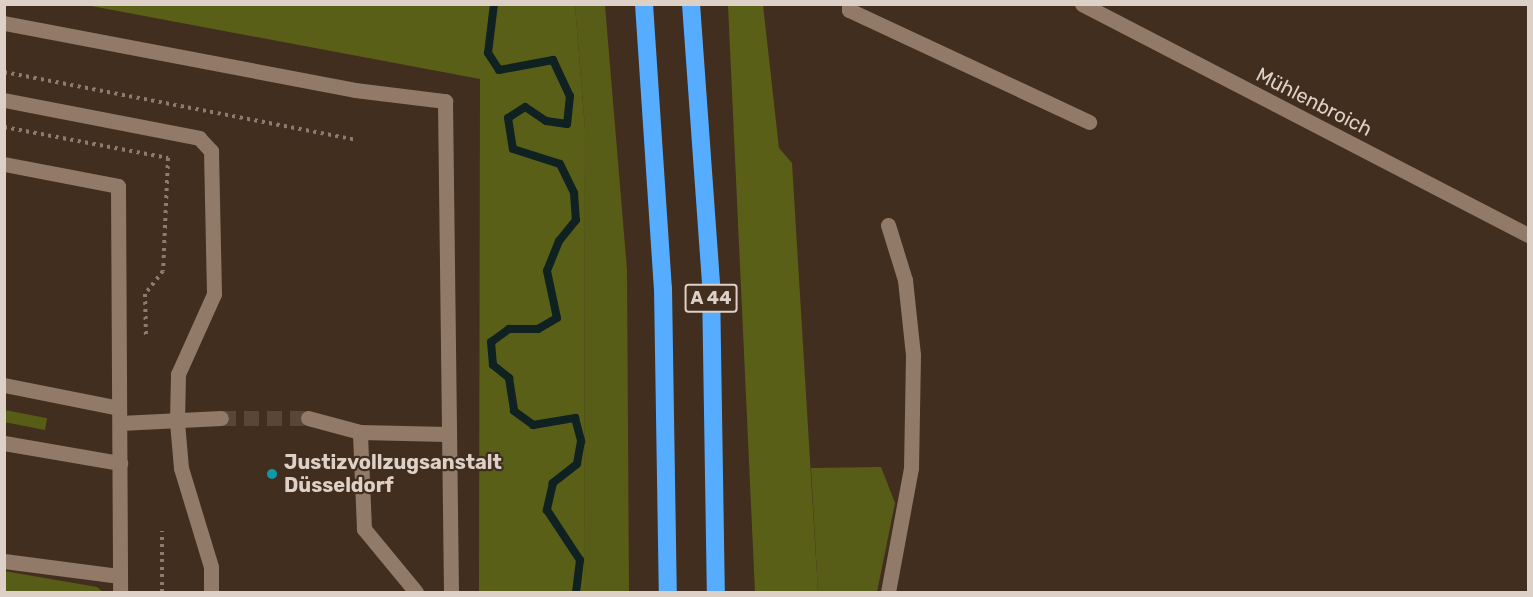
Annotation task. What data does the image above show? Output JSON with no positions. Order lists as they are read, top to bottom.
{
  "streets": {
    "highway": ["A 44"],
    "street": ["Mühlenbroich"]
  },
  "places": ["Justizvollzugsanstalt Düsseldorf"]
}
